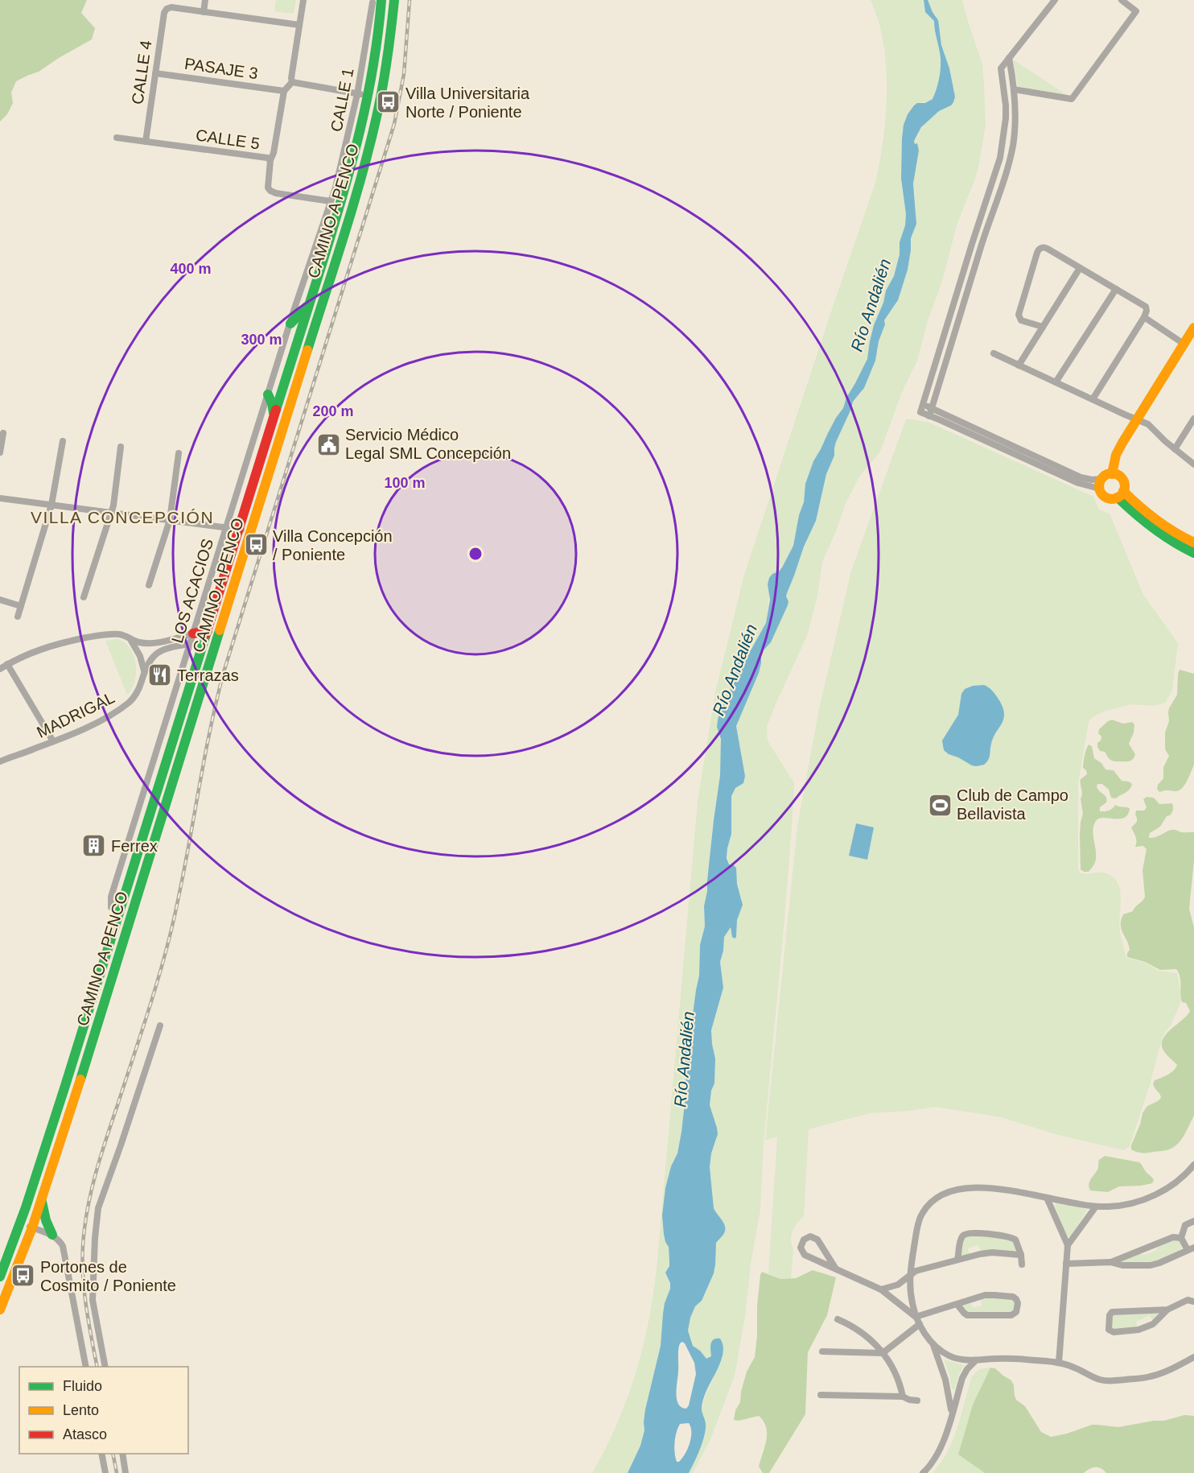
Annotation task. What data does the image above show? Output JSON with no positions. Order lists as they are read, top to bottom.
{
  "streets": {
    "main road": ["CAMINO A PENCO"],
    "street": [
      "PASAJE 3",
      "CALLE 4",
      "CALLE 1",
      "CALLE 5",
      "LOS ACACIOS",
      "MADRIGAL"
    ]
  },
  "crossings": [
    ["PASAJE 3", "CALLE 4"],
    ["CALLE 4", "CALLE 5"],
    ["CALLE 1", "CALLE 5"],
    ["CALLE 1", "CAMINO A PENCO"],
    ["CALLE 1", "LOS ACACIOS"],
    ["CALLE 5", "LOS ACACIOS"],
    ["LOS ACACIOS", "MADRIGAL"]
  ],
  "districts": ["VILLA CONCEPCIÓN"],
  "water": ["Río Andalién"],
  "places": {
    "bus stop": ["Villa Universitaria Norte / Poniente", "Villa Concepción / Poniente", "Portones de Cosmito / Poniente"],
    "public building": ["Servicio Médico Legal SML Concepción"],
    "restaurant": ["Terrazas"],
    "sports": ["Club de Campo Bellavista"],
    "building": ["Ferrex"]
  },
  "legend": ["Fluido", "Lento", "Atasco"],
  "rings": [
    "400 m",
    "300 m",
    "200 m",
    "100 m"
  ]
}
